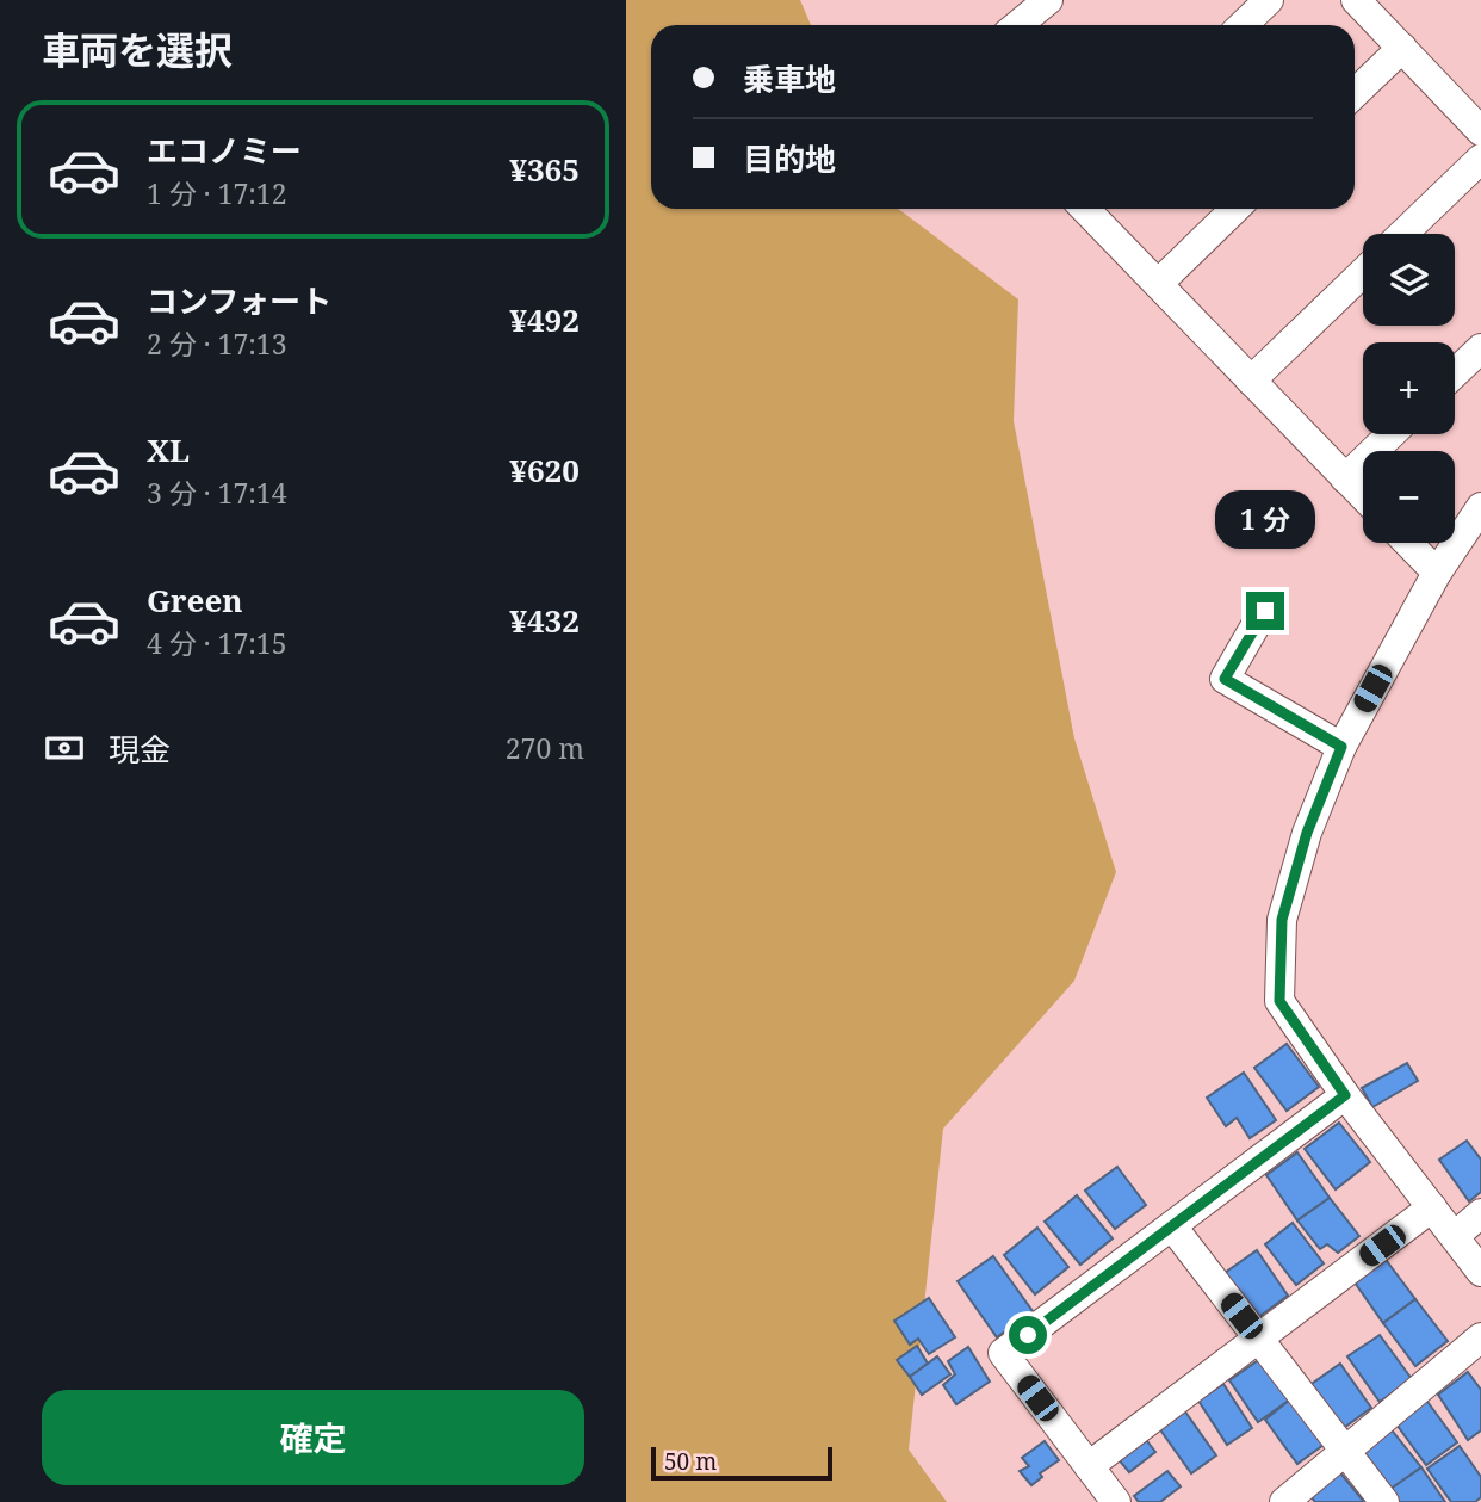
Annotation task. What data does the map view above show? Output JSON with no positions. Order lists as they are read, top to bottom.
{
  "scale_bar": "50 m",
  "page": {
    "heading": "車両を選択",
    "banner": ["乗車地", "目的地"],
    "list": [
      {
        "name": "エコノミー",
        "note": "1 分 · 17:12",
        "value": "¥365"
      },
      {
        "name": "コンフォート",
        "note": "2 分 · 17:13",
        "value": "¥492"
      },
      {
        "name": "XL",
        "note": "3 分 · 17:14",
        "value": "¥620"
      },
      {
        "name": "Green",
        "note": "4 分 · 17:15",
        "value": "¥432"
      }
    ],
    "map_buttons": ["+", "−"],
    "bubble": "1 分",
    "pay": ["現金", "270 m"],
    "buttons": "確定",
    "scale": "50 m"
  }
}
